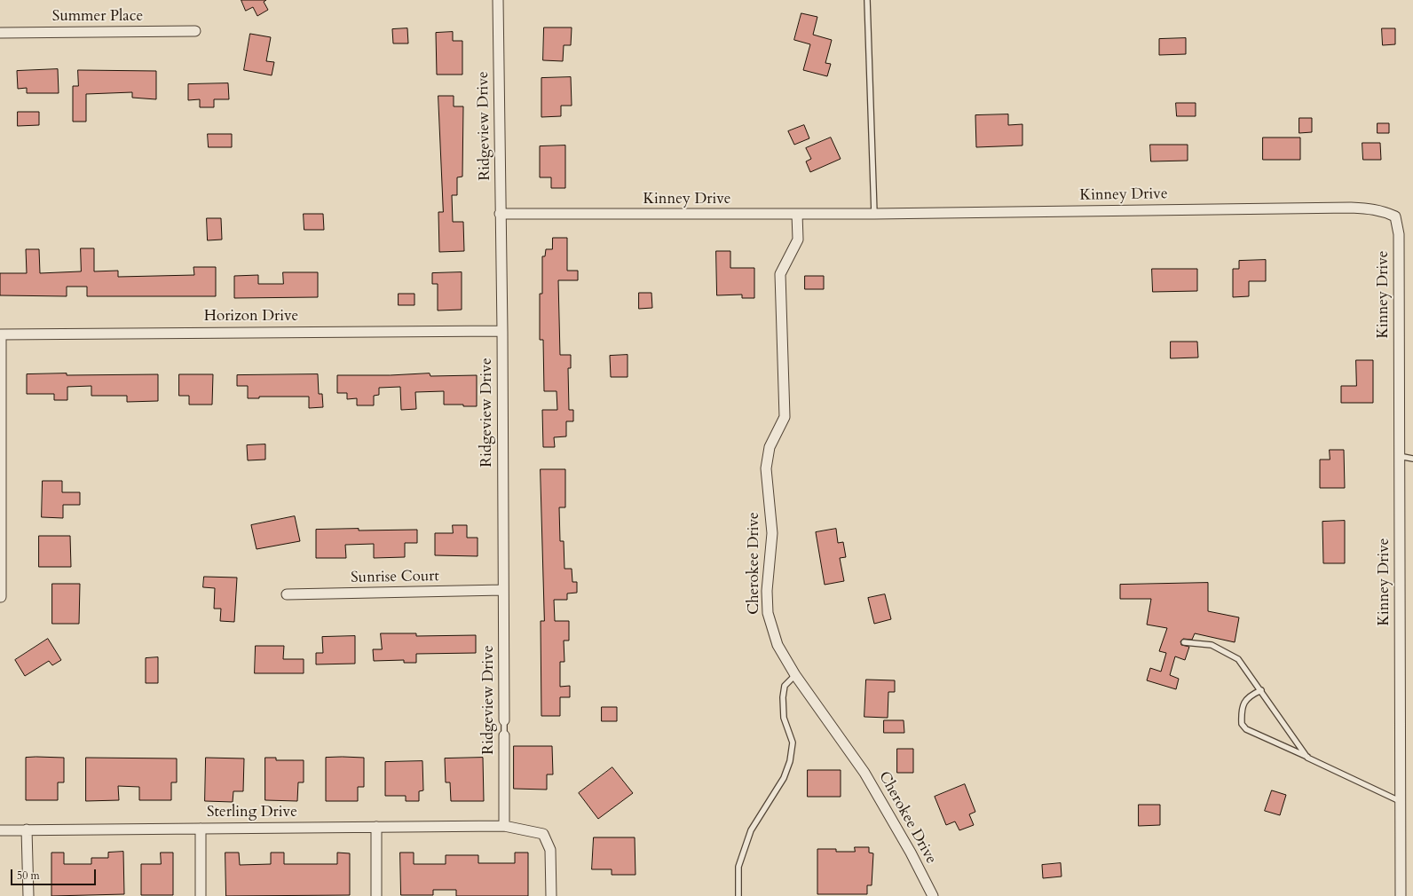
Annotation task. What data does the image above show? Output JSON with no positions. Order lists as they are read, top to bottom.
{
  "streets": {
    "street": [
      "Summer Place",
      "Ridgeview Drive",
      "Kinney Drive",
      "Horizon Drive",
      "Cherokee Drive",
      "Sunrise Court",
      "Sterling Drive"
    ]
  },
  "crossings": [
    ["Ridgeview Drive", "Kinney Drive"],
    ["Ridgeview Drive", "Horizon Drive"],
    ["Ridgeview Drive", "Sunrise Court"],
    ["Ridgeview Drive", "Sterling Drive"],
    ["Kinney Drive", "Cherokee Drive"]
  ],
  "scale_bar": "50 m"
}
